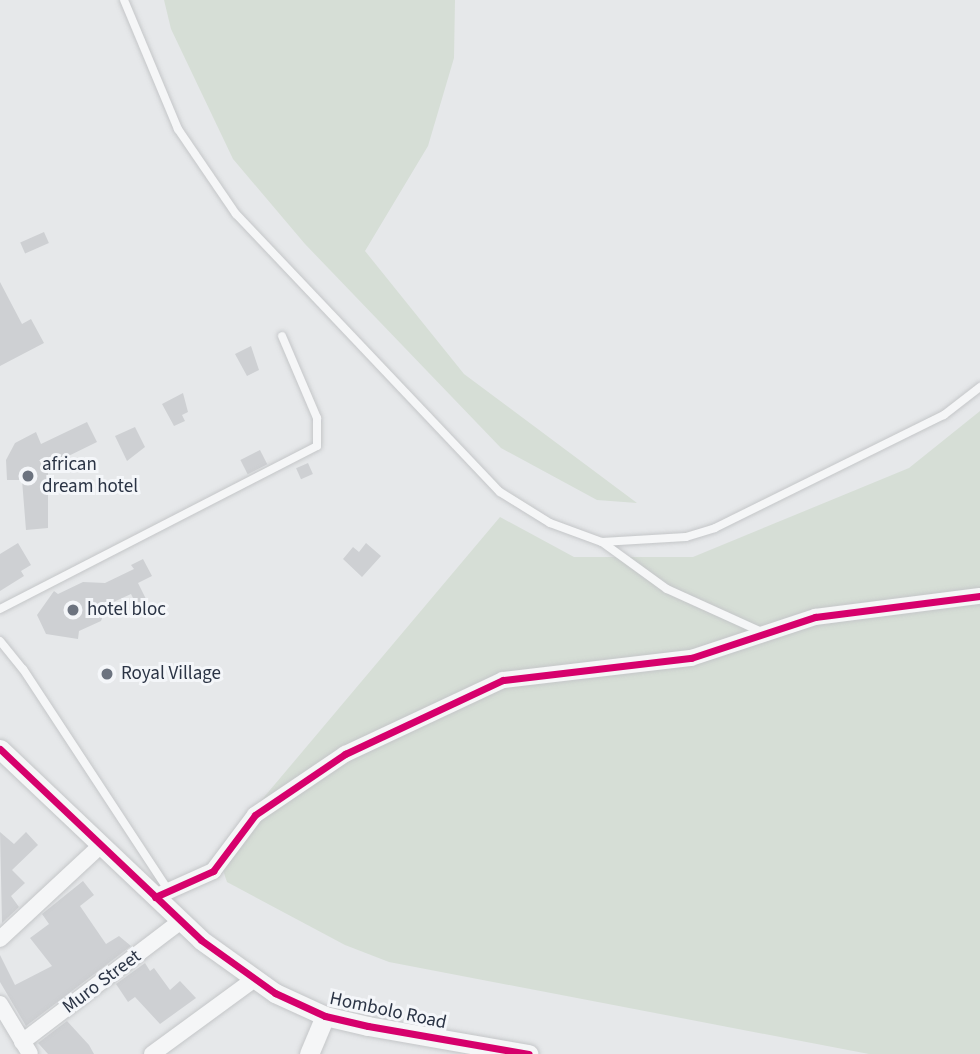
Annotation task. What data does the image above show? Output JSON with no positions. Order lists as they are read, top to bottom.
{
  "streets": {
    "street": ["Muro Street", "Hombolo Road"]
  },
  "crossings": [
    ["Muro Street", "Hombolo Road"]
  ],
  "places": ["african dream hotel", "hotel bloc", "Royal Village"]
}
